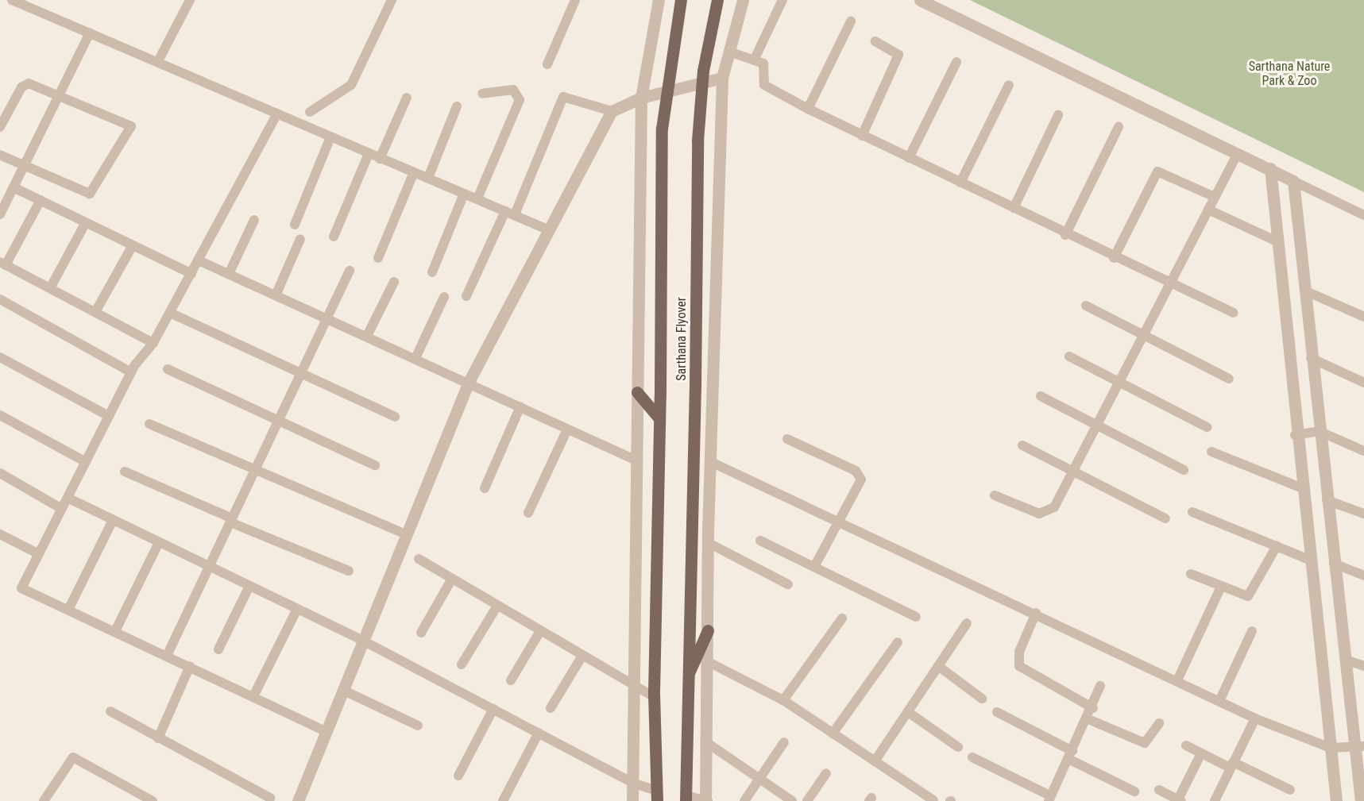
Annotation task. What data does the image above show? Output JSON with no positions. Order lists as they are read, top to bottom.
{
  "streets": {
    "main road": ["Sarthana Flyover"]
  },
  "parks": ["Sarthana Nature Park & Zoo"]
}
